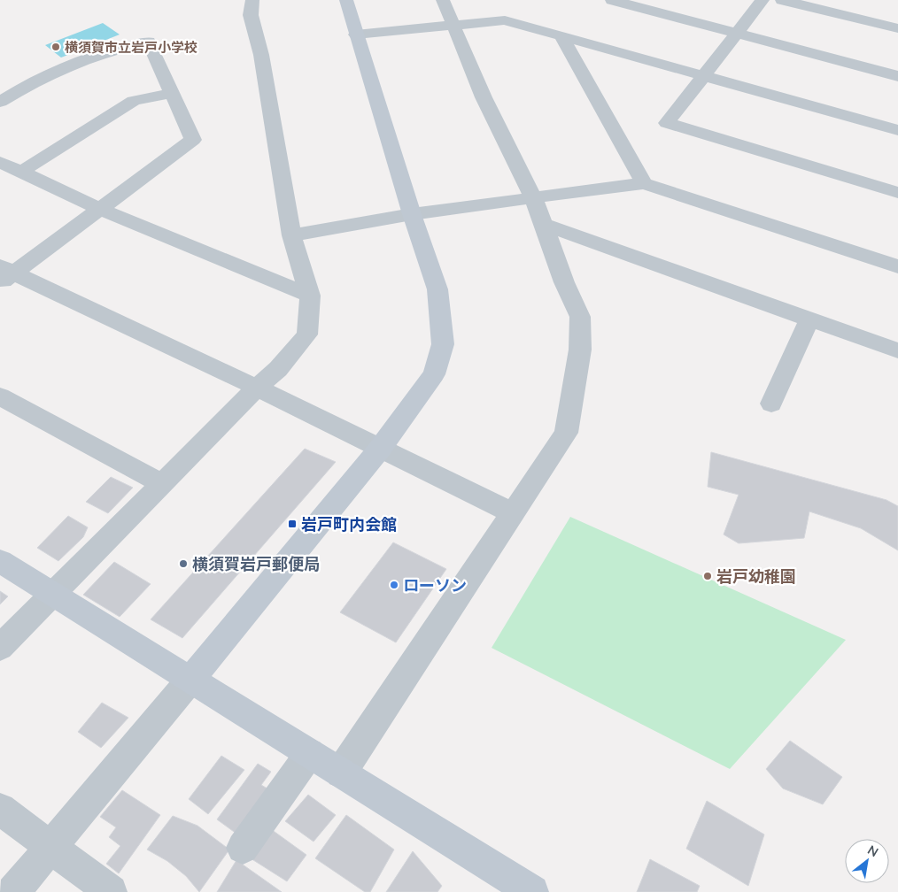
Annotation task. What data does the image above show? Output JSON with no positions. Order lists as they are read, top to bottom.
{
  "places": {
    "other": [
      "横須賀市立岩戸小学校",
      "横須賀岩戸郵便局",
      "岩戸幼稚園",
      "ローソン"
    ],
    "transit": ["岩戸町内会館"]
  },
  "north": "top right"
}
